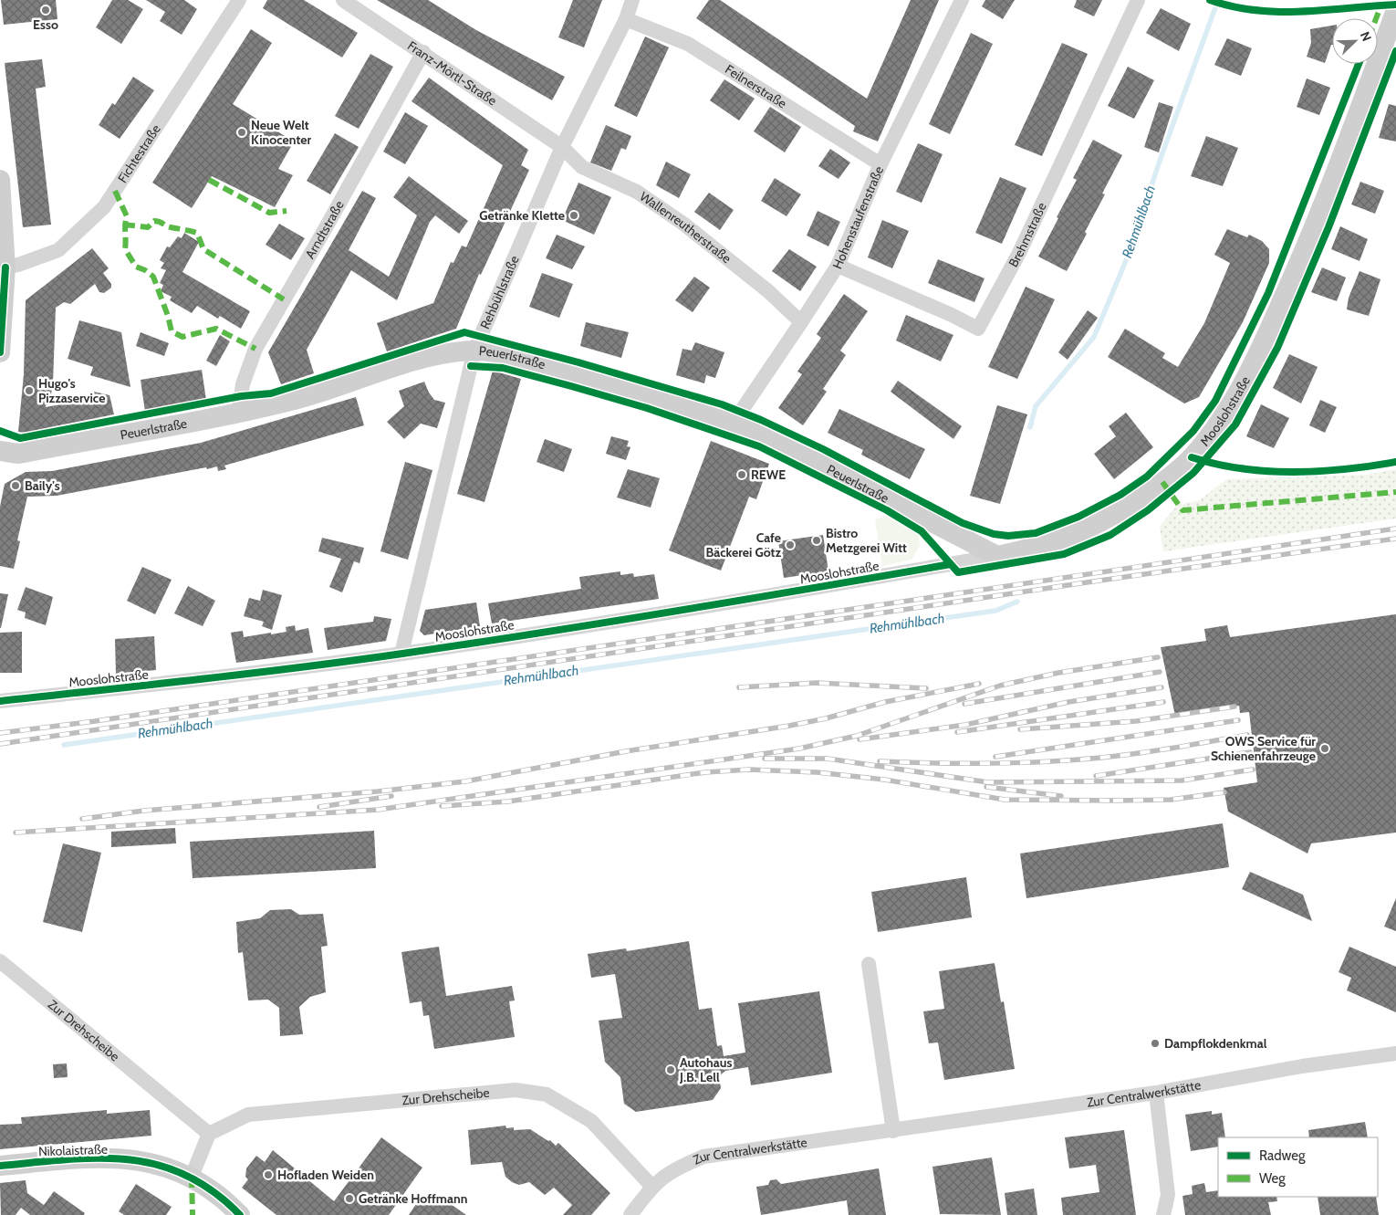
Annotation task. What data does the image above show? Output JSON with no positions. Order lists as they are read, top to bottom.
{
  "streets": {
    "street": [
      "Franz-Mörtl-Straße",
      "Feilnerstraße",
      "Fichtestraße",
      "Hohenstaufenstraße",
      "Wallenreutherstraße",
      "Arndtstraße",
      "Brehmstraße",
      "Rehbühlstraße",
      "Peuerlstraße",
      "Mooslohstraße",
      "Zur Drehscheibe",
      "Zur Centralwerkstätte",
      "Nikolaistraße"
    ]
  },
  "crossings": [
    ["Franz-Mörtl-Straße", "Wallenreutherstraße"],
    ["Franz-Mörtl-Straße", "Arndtstraße"],
    ["Franz-Mörtl-Straße", "Rehbühlstraße"],
    ["Feilnerstraße", "Hohenstaufenstraße"],
    ["Feilnerstraße", "Rehbühlstraße"],
    ["Hohenstaufenstraße", "Wallenreutherstraße"],
    ["Hohenstaufenstraße", "Brehmstraße"],
    ["Hohenstaufenstraße", "Peuerlstraße"],
    ["Wallenreutherstraße", "Rehbühlstraße"],
    ["Arndtstraße", "Peuerlstraße"],
    ["Rehbühlstraße", "Peuerlstraße"],
    ["Rehbühlstraße", "Mooslohstraße"],
    ["Peuerlstraße", "Mooslohstraße"],
    ["Zur Drehscheibe", "Zur Centralwerkstätte"]
  ],
  "water": ["Rehmühlbach"],
  "places": [
    "Esso",
    "Neue Welt Kinocenter",
    "Getränke Klette",
    "Hugo's Pizzaservice",
    "REWE",
    "Baily's",
    "Bistro Metzgerei Witt",
    "Cafe Bäckerei Götz",
    "OWS Service für Schienenfahrzeuge",
    "Dampflokdenkmal",
    "Autohaus J.B. Lell",
    "Hofladen Weiden",
    "Getränke Hoffmann"
  ],
  "legend": ["Radweg", "Weg"],
  "north": "top right"
}
